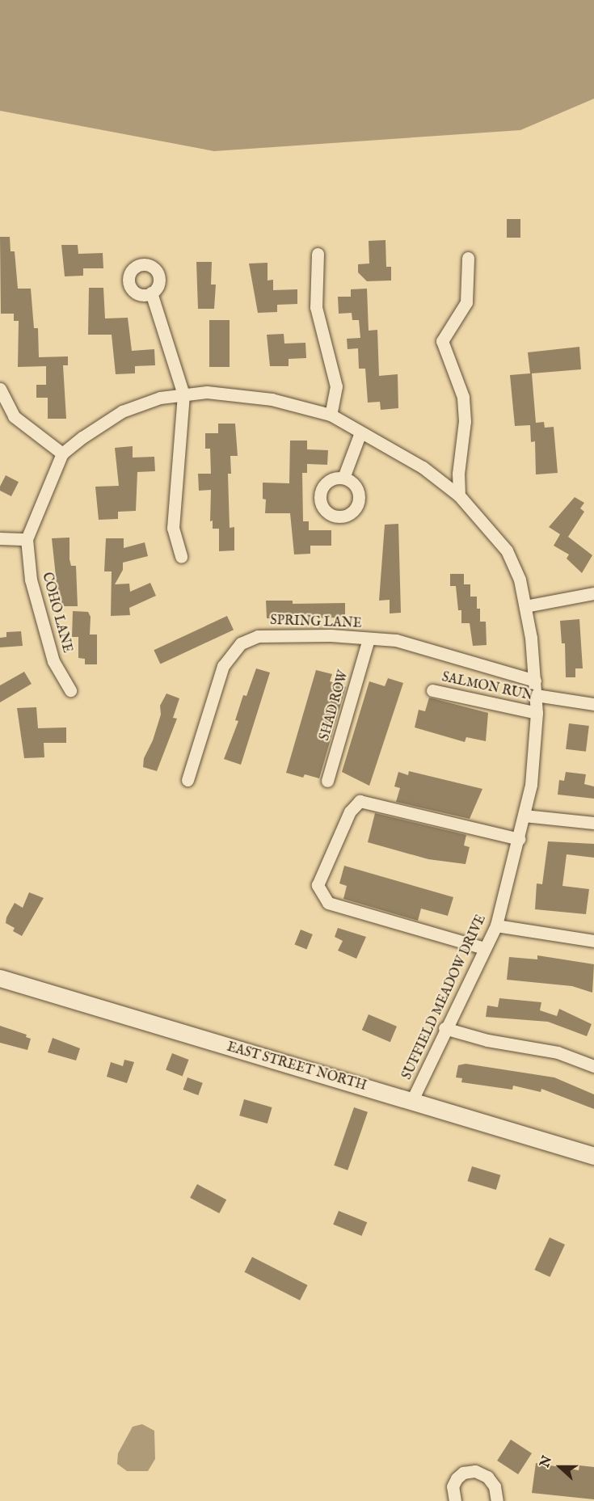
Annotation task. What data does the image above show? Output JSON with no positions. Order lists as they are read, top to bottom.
{
  "streets": {
    "main road": ["EAST STREET NORTH"],
    "street": [
      "COHO LANE",
      "SPRING LANE",
      "SALMON RUN",
      "SHAD ROW",
      "SUFFIELD MEADOW DRIVE"
    ]
  },
  "crossings": [
    ["SPRING LANE", "SHAD ROW"],
    ["SPRING LANE", "SUFFIELD MEADOW DRIVE"],
    ["SALMON RUN", "SUFFIELD MEADOW DRIVE"],
    ["SUFFIELD MEADOW DRIVE", "EAST STREET NORTH"]
  ],
  "north": "left"
}
